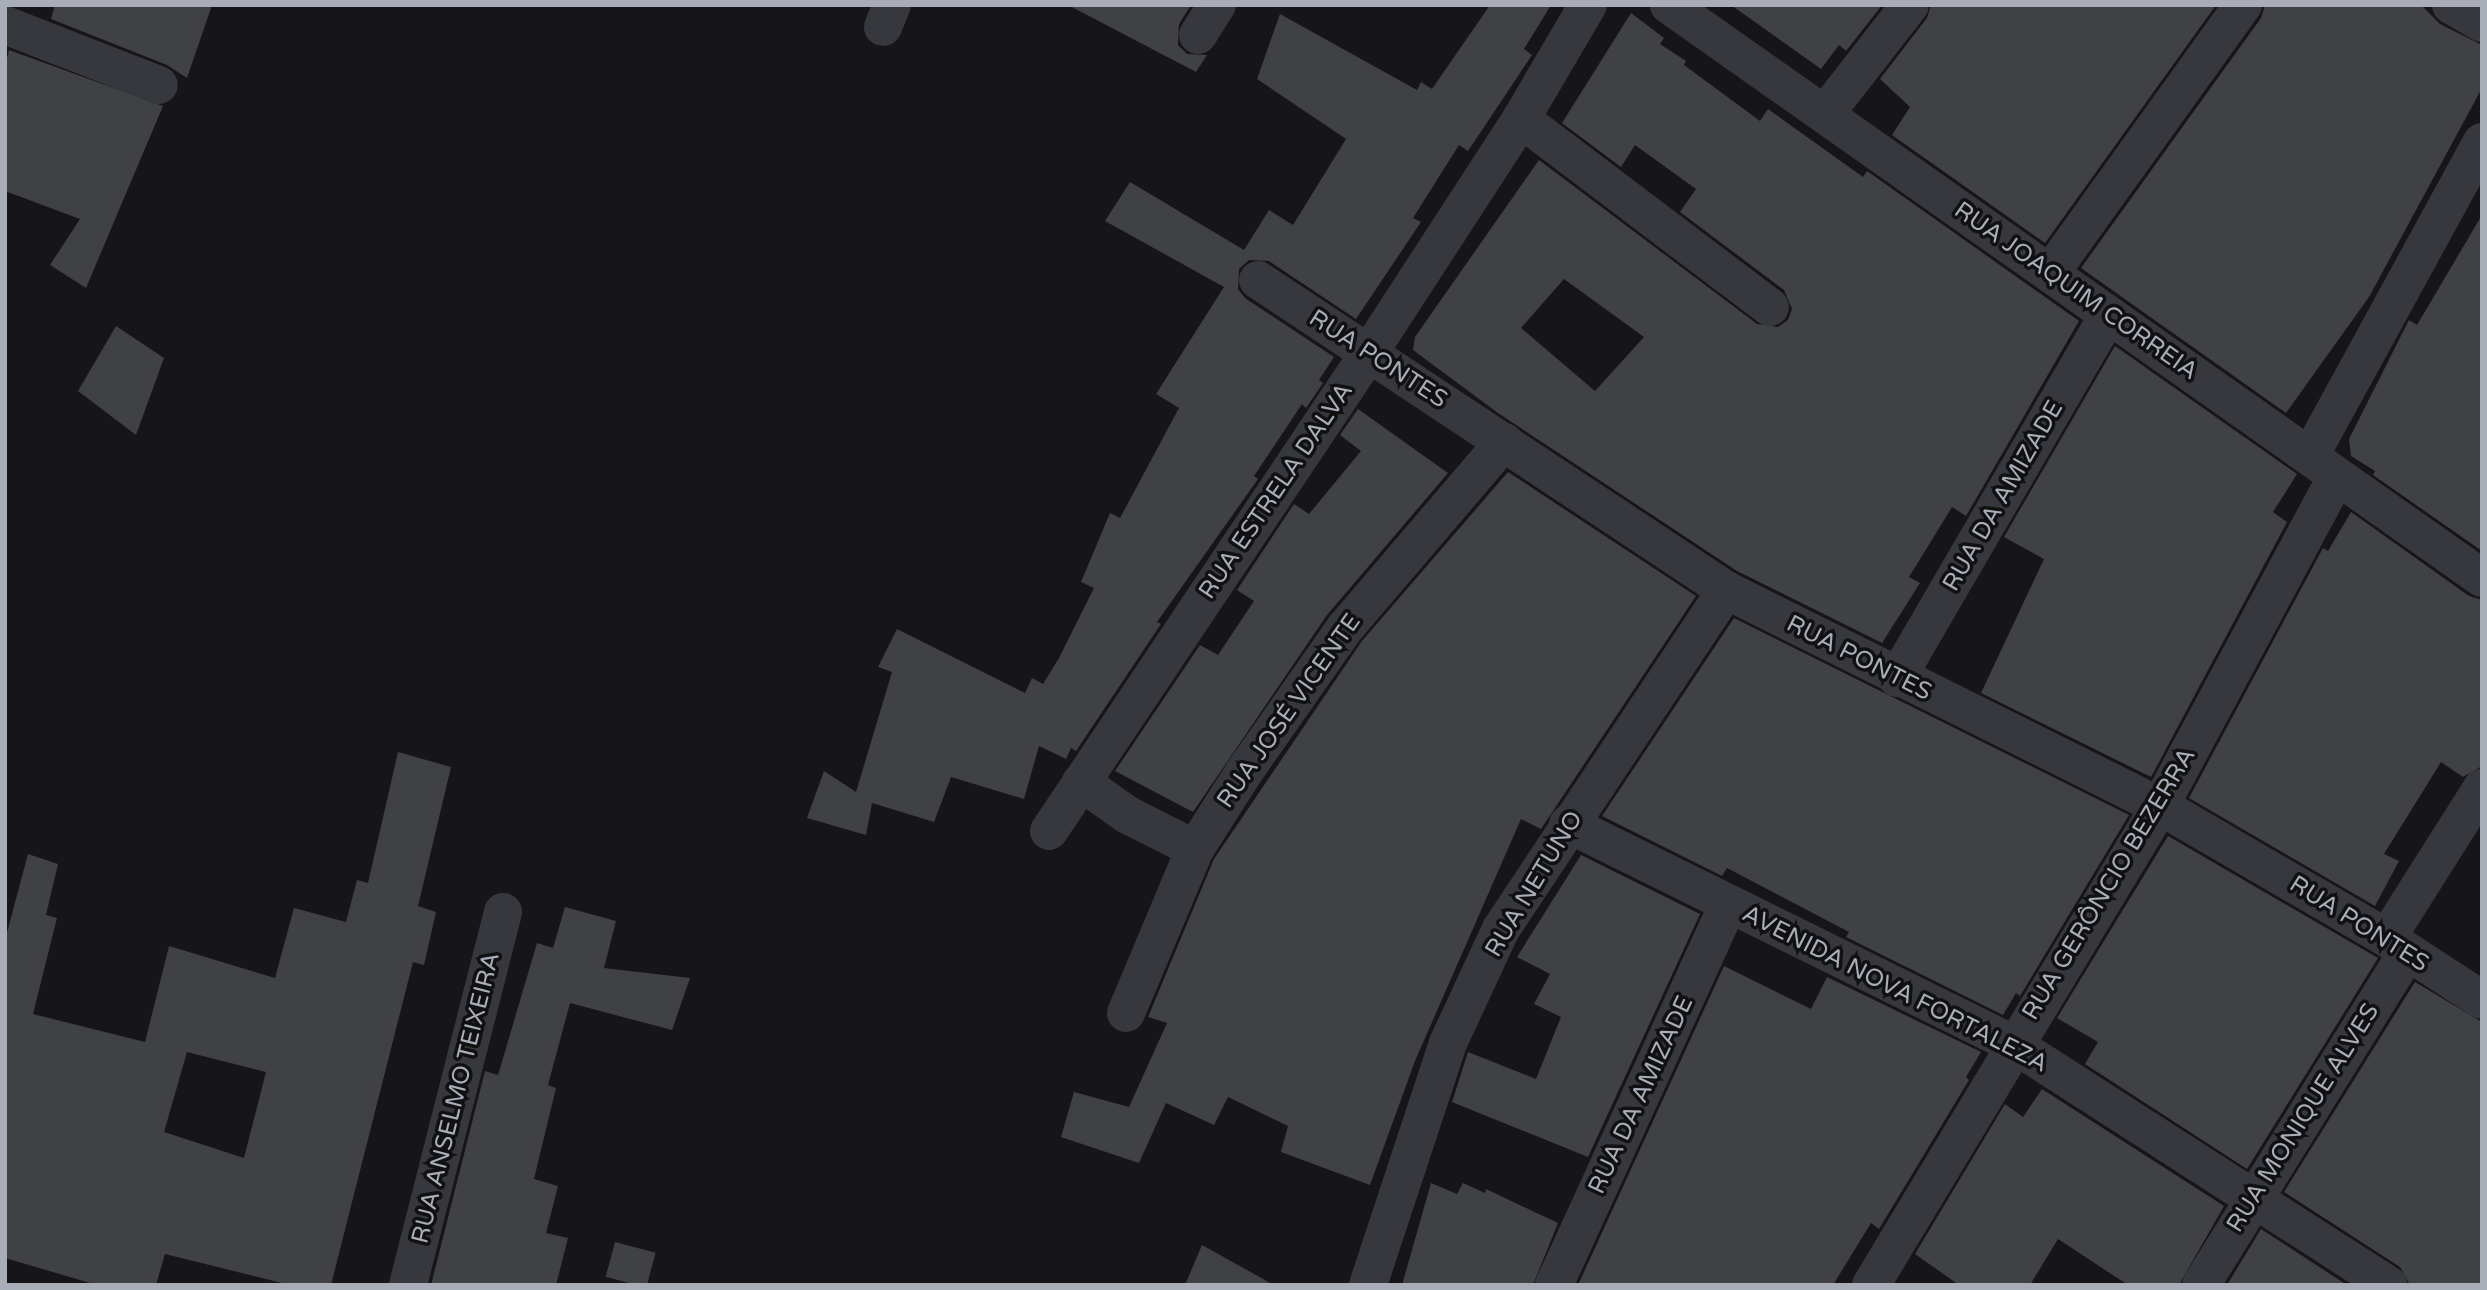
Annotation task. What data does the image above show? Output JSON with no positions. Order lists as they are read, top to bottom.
{
  "streets": {
    "street": [
      "RUA JOAQUIM CORREIA",
      "RUA PONTES",
      "RUA ESTRELA DALVA",
      "RUA DA AMIZADE",
      "RUA JOSÉ VICENTE",
      "RUA NETUNO",
      "RUA GERÔNCIO BEZERRA",
      "AVENIDA NOVA FORTALEZA",
      "RUA ANSELMO TEIXEIRA",
      "RUA MONIQUE ALVES"
    ]
  },
  "crossings": [
    ["RUA JOAQUIM CORREIA", "RUA DA AMIZADE"],
    ["RUA JOAQUIM CORREIA", "RUA GERÔNCIO BEZERRA"],
    ["RUA PONTES", "RUA ESTRELA DALVA"],
    ["RUA PONTES", "RUA DA AMIZADE"],
    ["RUA PONTES", "RUA JOSÉ VICENTE"],
    ["RUA PONTES", "RUA NETUNO"],
    ["RUA PONTES", "RUA GERÔNCIO BEZERRA"],
    ["RUA PONTES", "RUA MONIQUE ALVES"],
    ["RUA DA AMIZADE", "AVENIDA NOVA FORTALEZA"],
    ["RUA NETUNO", "AVENIDA NOVA FORTALEZA"],
    ["RUA GERÔNCIO BEZERRA", "AVENIDA NOVA FORTALEZA"],
    ["AVENIDA NOVA FORTALEZA", "RUA MONIQUE ALVES"]
  ]
}
